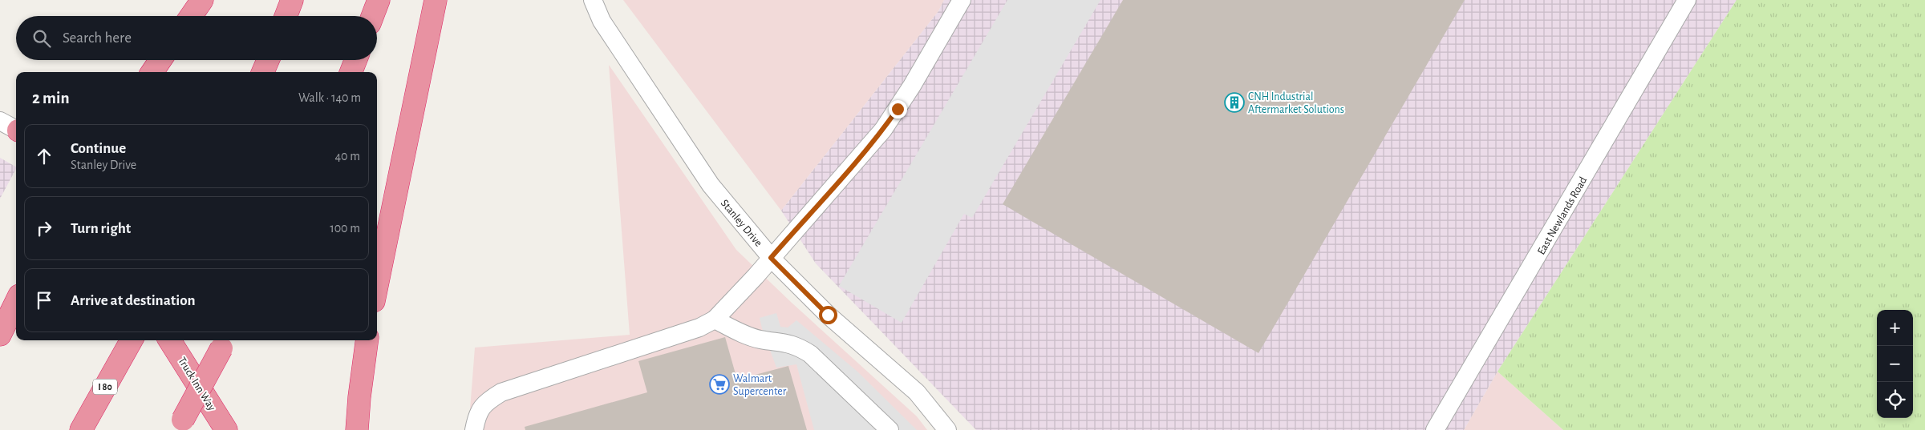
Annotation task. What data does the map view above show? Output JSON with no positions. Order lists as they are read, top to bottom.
{
  "streets": {
    "highway": ["Truck Inn Way", "I 80"],
    "street": ["East Newlands Road", "Stanley Drive"]
  },
  "places": {
    "building": ["CNH Industrial Aftermarket Solutions"],
    "supermarket": ["Walmart Supercenter"]
  },
  "page": {
    "search": "Search here",
    "heading": ["2 min", "Walk · 140 m"],
    "list": [
      ["Continue", "Stanley Drive", "40 m"],
      ["Turn right", "100 m"],
      "Arrive at destination"
    ],
    "map_buttons": ["+", "−"]
  }
}
